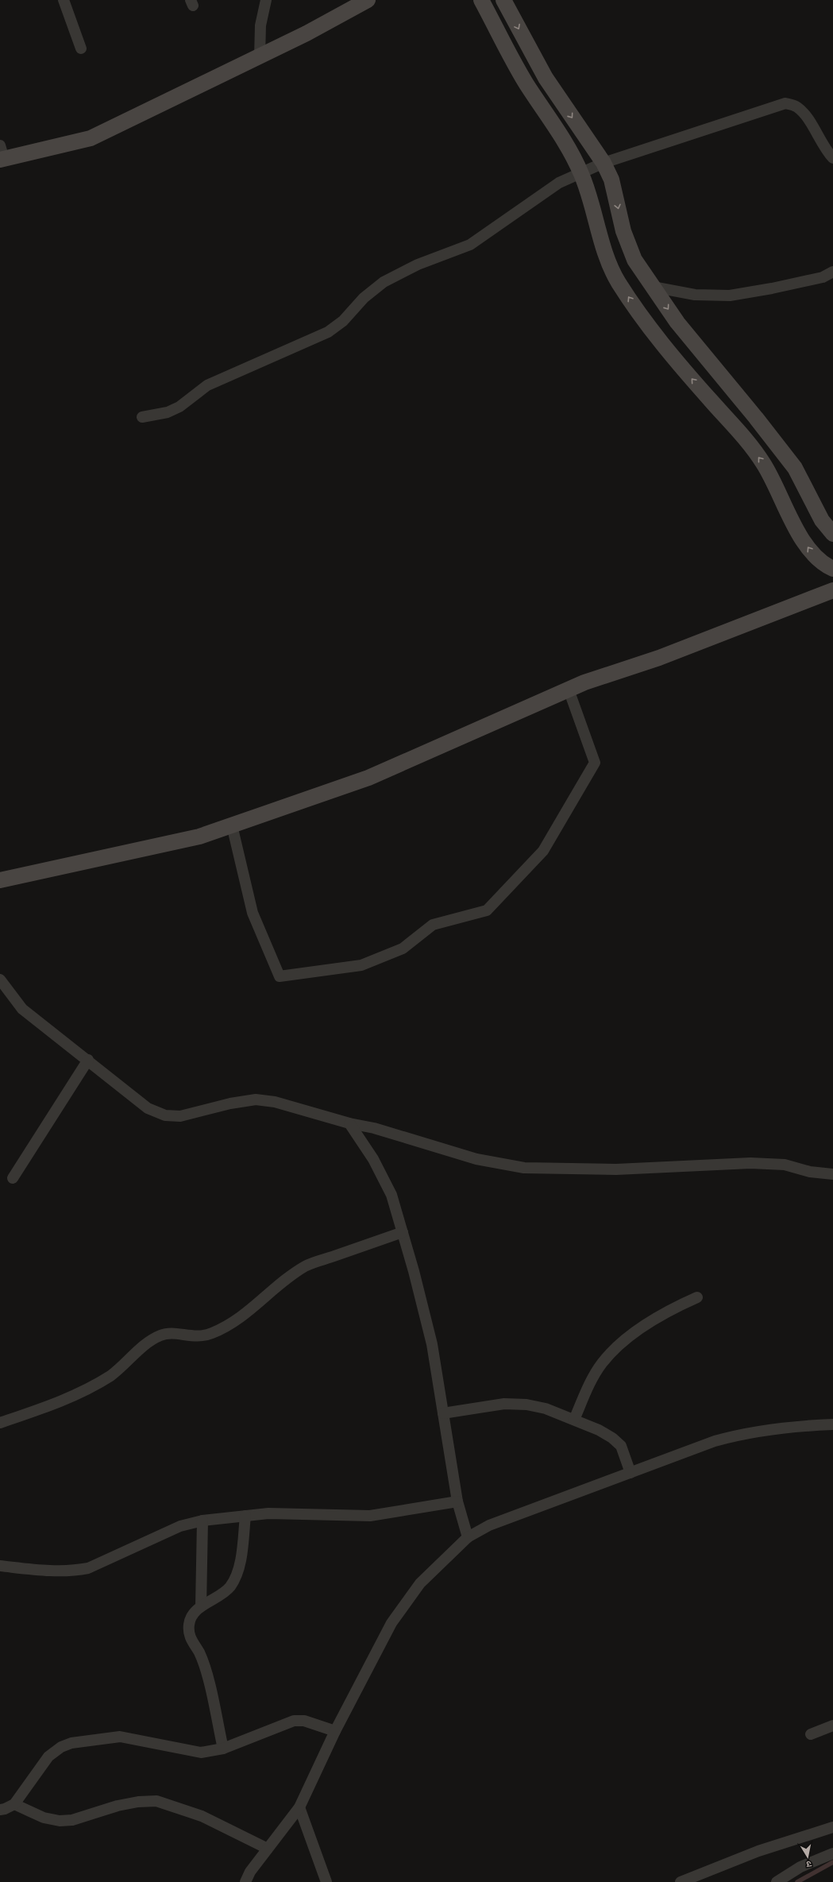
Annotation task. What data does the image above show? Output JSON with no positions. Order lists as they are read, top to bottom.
{
  "north": "bottom"
}
